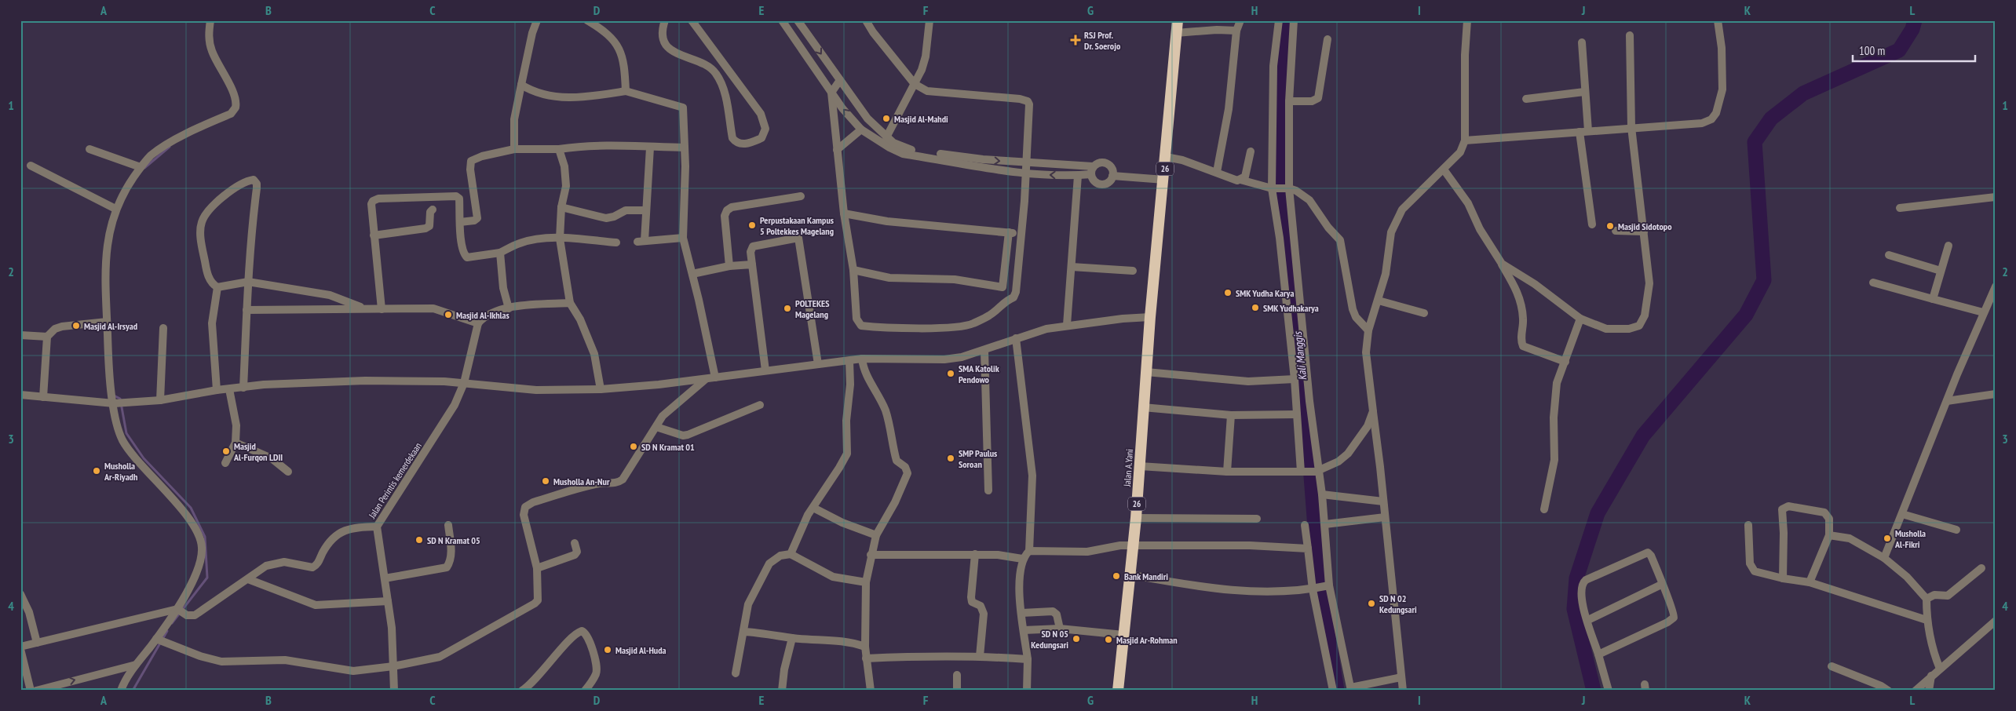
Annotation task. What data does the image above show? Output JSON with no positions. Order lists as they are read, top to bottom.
{
  "streets": {
    "highway": ["26", "Jalan A.Yani"],
    "street": ["Jalan Perintis kemerdekaan"]
  },
  "crossings": [
    ["26", "Jalan A.Yani"]
  ],
  "water": ["Kali Manggis"],
  "places": {
    "health": ["RSJ Prof. Dr. Soerojo"],
    "other": [
      "Masjid Al-Mahdi",
      "Perpustakaan Kampus 5 Poltekkes Magelang",
      "Masjid Sidotopo",
      "SMK Yudha Karya",
      "SMK Yudhakarya",
      "POLTEKES Magelang",
      "Masjid Al-Ikhlas",
      "Masjid Al-Irsyad",
      "SMA Katolik Pendowo",
      "SD N Kramat 01",
      "Masjid Al-Furqon LDII",
      "SMP Paulus Soroan",
      "Musholla Ar-Riyadh",
      "Musholla An-Nur",
      "Musholla Al-Fikri",
      "SD N Kramat 05",
      "Bank Mandiri",
      "SD N 02 Kedungsari",
      "SD N 05 Kedungsari",
      "Masjid Ar-Rohman",
      "Masjid Al-Huda"
    ]
  },
  "scale_bar": "100 m",
  "grid": {
    "columns": [
      "A",
      "B",
      "C",
      "D",
      "E",
      "F",
      "G",
      "H",
      "I",
      "J",
      "K",
      "L"
    ],
    "rows": [
      "1",
      "2",
      "3",
      "4"
    ]
  }
}
